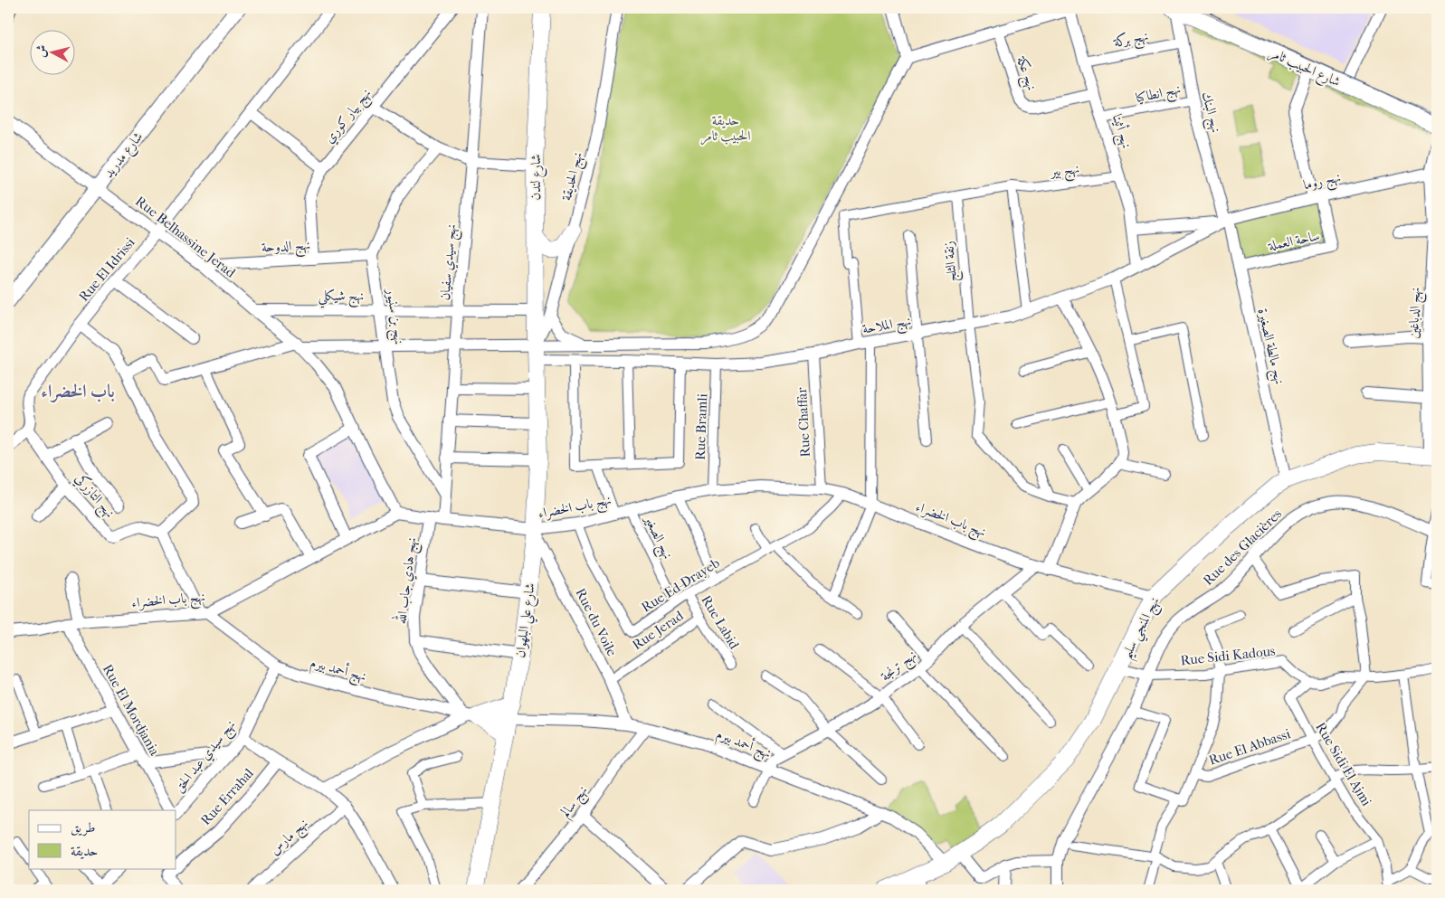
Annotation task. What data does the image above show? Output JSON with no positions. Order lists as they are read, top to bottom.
{
  "streets": {
    "main road": [
      "شارع الحبيب ثامر",
      "شارع لندن",
      "شارع علي البلهوان",
      "نهج المنجي سليم"
    ],
    "street": [
      "نهج بركة",
      "نهج عكة",
      "نهج انطاكيا",
      "نهج البنك",
      "نهج بيار كوري",
      "نهج أثينا",
      "شارع مدريد",
      "نهج بير",
      "نهج الحديقة",
      "نهج روما",
      "Rue Belhassine Jerad",
      "ساحة العملة",
      "نهج الدوحة",
      "زنقة الثلج",
      "نهج سيدي سفيان",
      "Rue El Idrissi",
      "نهج شيكلي",
      "نهج الدباغين",
      "نهج بن سنيور",
      "نهج الملاحة",
      "نهج مالطة الصغيرة",
      "Rue Chaffar",
      "Rue Bramli",
      "نهج التازركي",
      "نهج باب الخضراء",
      "نهج الصغير",
      "Rue des Glacières",
      "نهج هادي جاب الله",
      "Rue Ed-Drayeb",
      "Rue du Voile",
      "Rue Labid",
      "Rue Jerad",
      "Rue Sidi Kadous",
      "نهج ترنجة",
      "نهج أحمد بيرم",
      "Rue El Mordjania",
      "Rue El Abbassi",
      "نهج سيدي عبد الحق",
      "Rue Sidi El Ajmi",
      "Rue Errahal",
      "نهج سالم",
      "نهج مارس"
    ]
  },
  "crossings": [
    ["نهج بركة", "نهج البنك"],
    ["نهج بركة", "نهج أثينا"],
    ["شارع الحبيب ثامر", "نهج البنك"],
    ["نهج عكة", "نهج أثينا"],
    ["نهج انطاكيا", "نهج البنك"],
    ["نهج انطاكيا", "نهج أثينا"],
    ["نهج البنك", "نهج روما"],
    ["نهج البنك", "نهج الملاحة"],
    ["نهج البنك", "نهج مالطة الصغيرة"],
    ["نهج بيار كوري", "نهج الدوحة"],
    ["نهج أثينا", "نهج بير"],
    ["نهج أثينا", "نهج الملاحة"],
    ["شارع مدريد", "Rue Belhassine Jerad"],
    ["نهج بير", "زنقة الثلج"],
    ["نهج بير", "نهج الملاحة"],
    ["نهج الحديقة", "شارع لندن"],
    ["نهج الحديقة", "نهج شيكلي"],
    ["شارع لندن", "نهج شيكلي"],
    ["شارع لندن", "نهج الملاحة"],
    ["شارع لندن", "شارع علي البلهوان"],
    ["نهج روما", "ساحة العملة"],
    ["نهج روما", "نهج الدباغين"],
    ["نهج روما", "نهج الملاحة"],
    ["نهج روما", "نهج مالطة الصغيرة"],
    ["Rue Belhassine Jerad", "نهج الدوحة"],
    ["Rue Belhassine Jerad", "Rue El Idrissi"],
    ["Rue Belhassine Jerad", "نهج شيكلي"],
    ["Rue Belhassine Jerad", "نهج باب الخضراء"],
    ["ساحة العملة", "نهج مالطة الصغيرة"],
    ["نهج الدوحة", "نهج بن سنيور"],
    ["زنقة الثلج", "نهج الملاحة"],
    ["نهج سيدي سفيان", "نهج شيكلي"],
    ["نهج سيدي سفيان", "نهج بن سنيور"],
    ["نهج سيدي سفيان", "نهج باب الخضراء"],
    ["نهج شيكلي", "نهج بن سنيور"],
    ["نهج الدباغين", "نهج المنجي سليم"],
    ["نهج الملاحة", "نهج مالطة الصغيرة"],
    ["نهج الملاحة", "Rue Chaffar"],
    ["نهج الملاحة", "Rue Bramli"],
    ["نهج الملاحة", "شارع علي البلهوان"],
    ["نهج مالطة الصغيرة", "نهج المنجي سليم"],
    ["Rue Chaffar", "نهج باب الخضراء"],
    ["Rue Bramli", "نهج باب الخضراء"],
    ["نهج باب الخضراء", "نهج الصغير"],
    ["نهج باب الخضراء", "نهج هادي جاب الله"],
    ["نهج باب الخضراء", "Rue Ed-Drayeb"],
    ["نهج باب الخضراء", "شارع علي البلهوان"],
    ["نهج باب الخضراء", "Rue du Voile"],
    ["نهج باب الخضراء", "نهج المنجي سليم"],
    ["نهج باب الخضراء", "نهج ترنجة"],
    ["نهج باب الخضراء", "نهج أحمد بيرم"],
    ["نهج باب الخضراء", "Rue El Mordjania"],
    ["نهج الصغير", "Rue Ed-Drayeb"],
    ["Rue des Glacières", "Rue Sidi Kadous"],
    ["نهج هادي جاب الله", "نهج أحمد بيرم"],
    ["Rue Ed-Drayeb", "Rue Labid"],
    ["شارع علي البلهوان", "Rue du Voile"],
    ["شارع علي البلهوان", "نهج أحمد بيرم"],
    ["Rue du Voile", "Rue Jerad"],
    ["Rue du Voile", "نهج أحمد بيرم"],
    ["Rue Labid", "Rue Jerad"],
    ["نهج المنجي سليم", "نهج أحمد بيرم"],
    ["Rue Sidi Kadous", "Rue Sidi El Ajmi"],
    ["نهج ترنجة", "نهج أحمد بيرم"],
    ["نهج أحمد بيرم", "نهج سيدي عبد الحق"],
    ["نهج أحمد بيرم", "نهج سالم"],
    ["Rue El Abbassi", "Rue Sidi El Ajmi"]
  ],
  "districts": ["باب الخضراء"],
  "parks": ["حديقة الحبيب ثامر"],
  "legend": ["طريق", "حديقة"],
  "north": "left"
}
